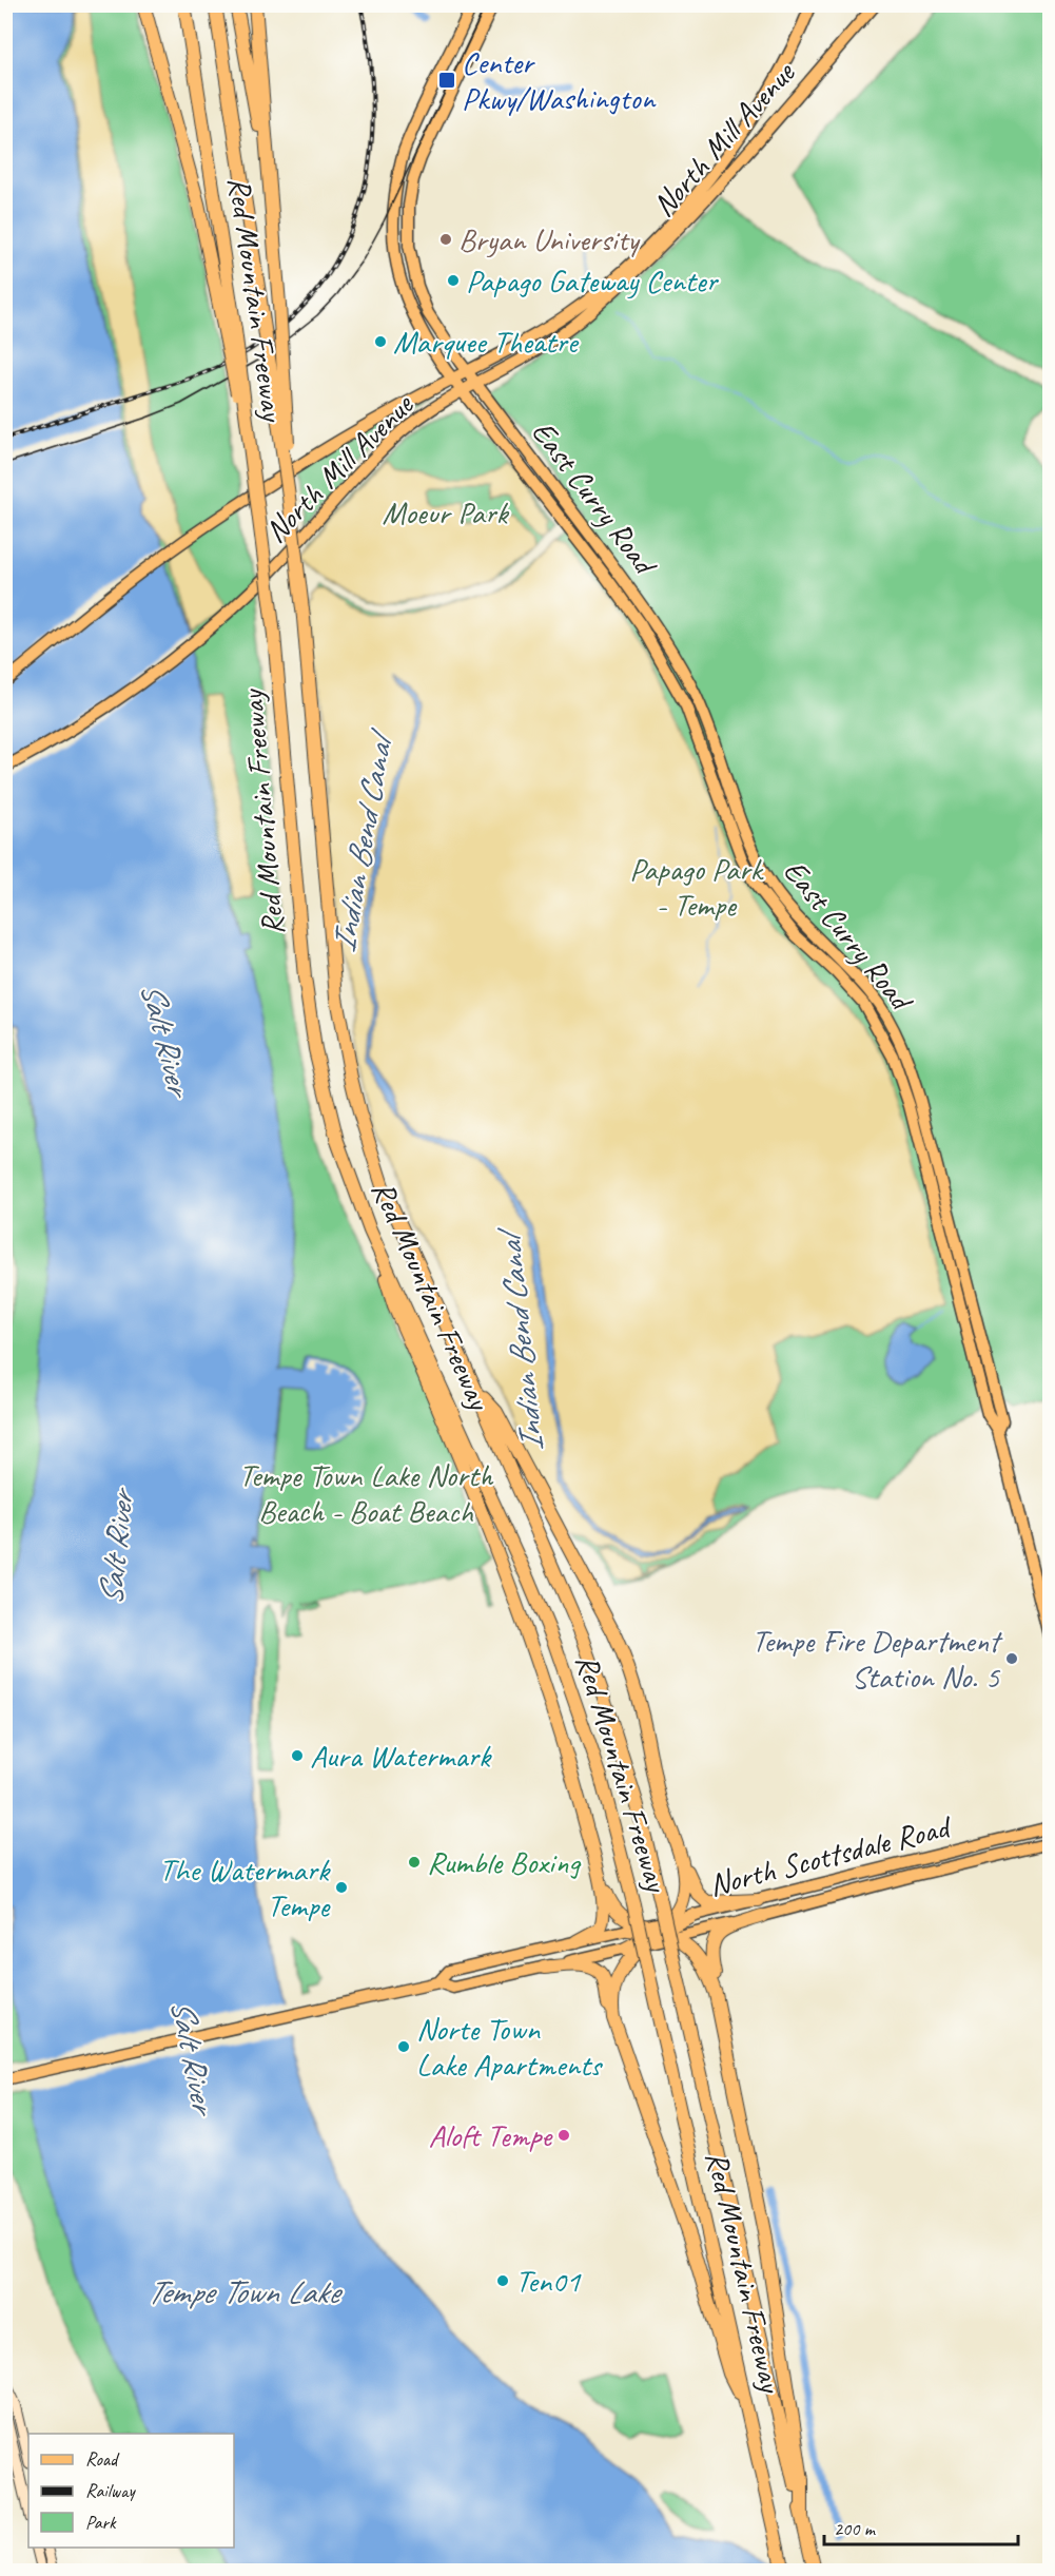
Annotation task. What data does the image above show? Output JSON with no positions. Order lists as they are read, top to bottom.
{
  "streets": {
    "highway": ["Red Mountain Freeway"],
    "main road": ["North Mill Avenue", "East Curry Road", "North Scottsdale Road"]
  },
  "crossings": [
    ["North Mill Avenue", "East Curry Road"]
  ],
  "water": ["Indian Bend Canal", "Salt River", "Tempe Town Lake"],
  "parks": ["Moeur Park", "Papago Park - Tempe", "Tempe Town Lake North Beach - Boat Beach"],
  "places": {
    "transit": ["Center Pkwy/Washington"],
    "other": [
      "Bryan University",
      "Papago Gateway Center",
      "Marquee Theatre",
      "Tempe Fire Department Station No. 5",
      "Aura Watermark",
      "Rumble Boxing",
      "The Watermark Tempe",
      "Norte Town Lake Apartments",
      "Aloft Tempe",
      "Ten01"
    ]
  },
  "legend": ["Road", "Railway", "Park"],
  "scale_bar": "200 m"
}
